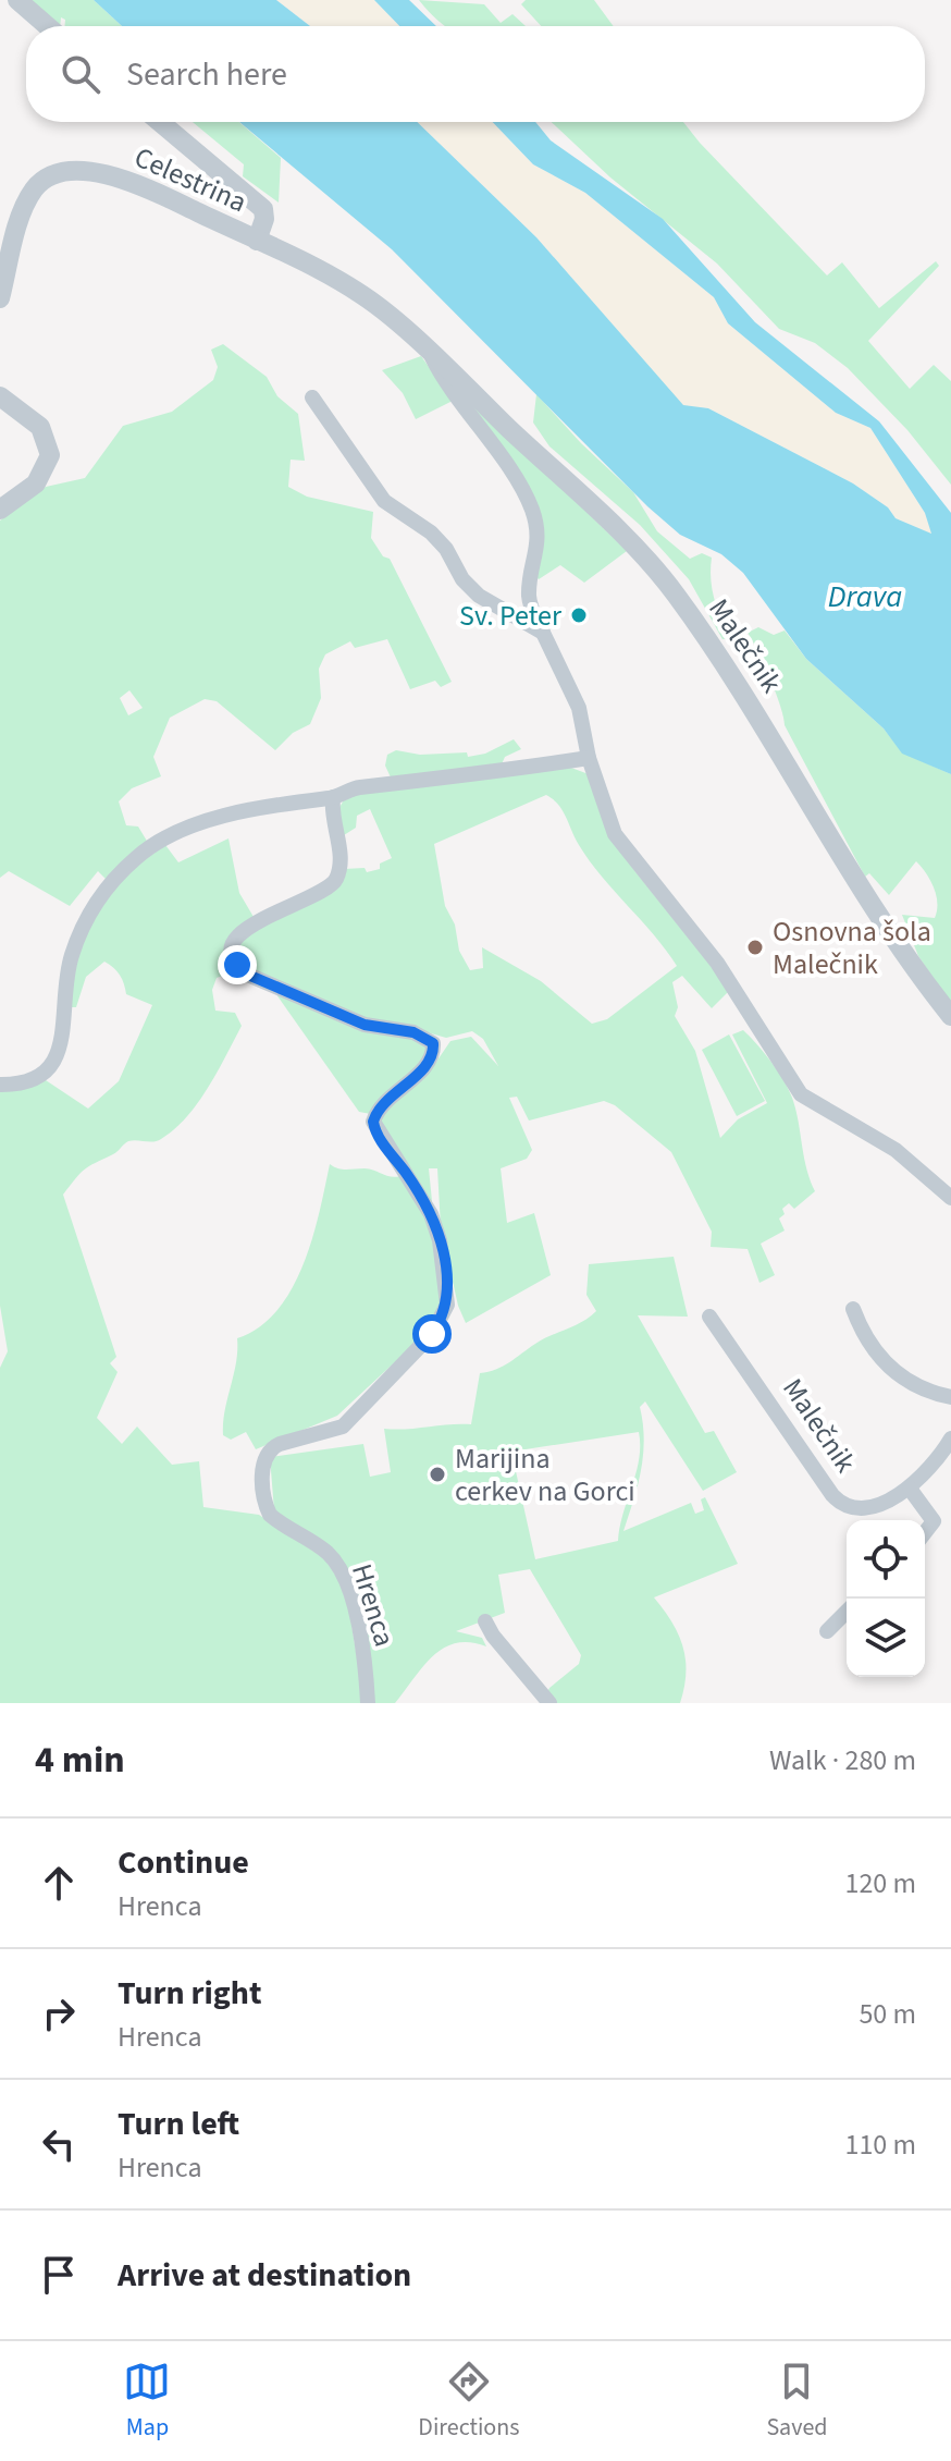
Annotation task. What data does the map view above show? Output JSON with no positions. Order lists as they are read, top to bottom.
{
  "streets": {
    "street": ["Celestrina", "Malečnik", "Hrenca"]
  },
  "crossings": [
    ["Celestrina", "Malečnik"]
  ],
  "water": ["Drava"],
  "places": ["Sv. Peter", "Osnovna šola Malečnik", "Marijina cerkev na Gorci"],
  "page": {
    "search": "Search here",
    "heading": ["4 min", "Walk · 280 m"],
    "list": [
      ["Continue", "Hrenca", "120 m"],
      ["Turn right", "Hrenca", "50 m"],
      ["Turn left", "Hrenca", "110 m"],
      "Arrive at destination"
    ],
    "nav": ["Map", "Directions", "Saved"]
  }
}
